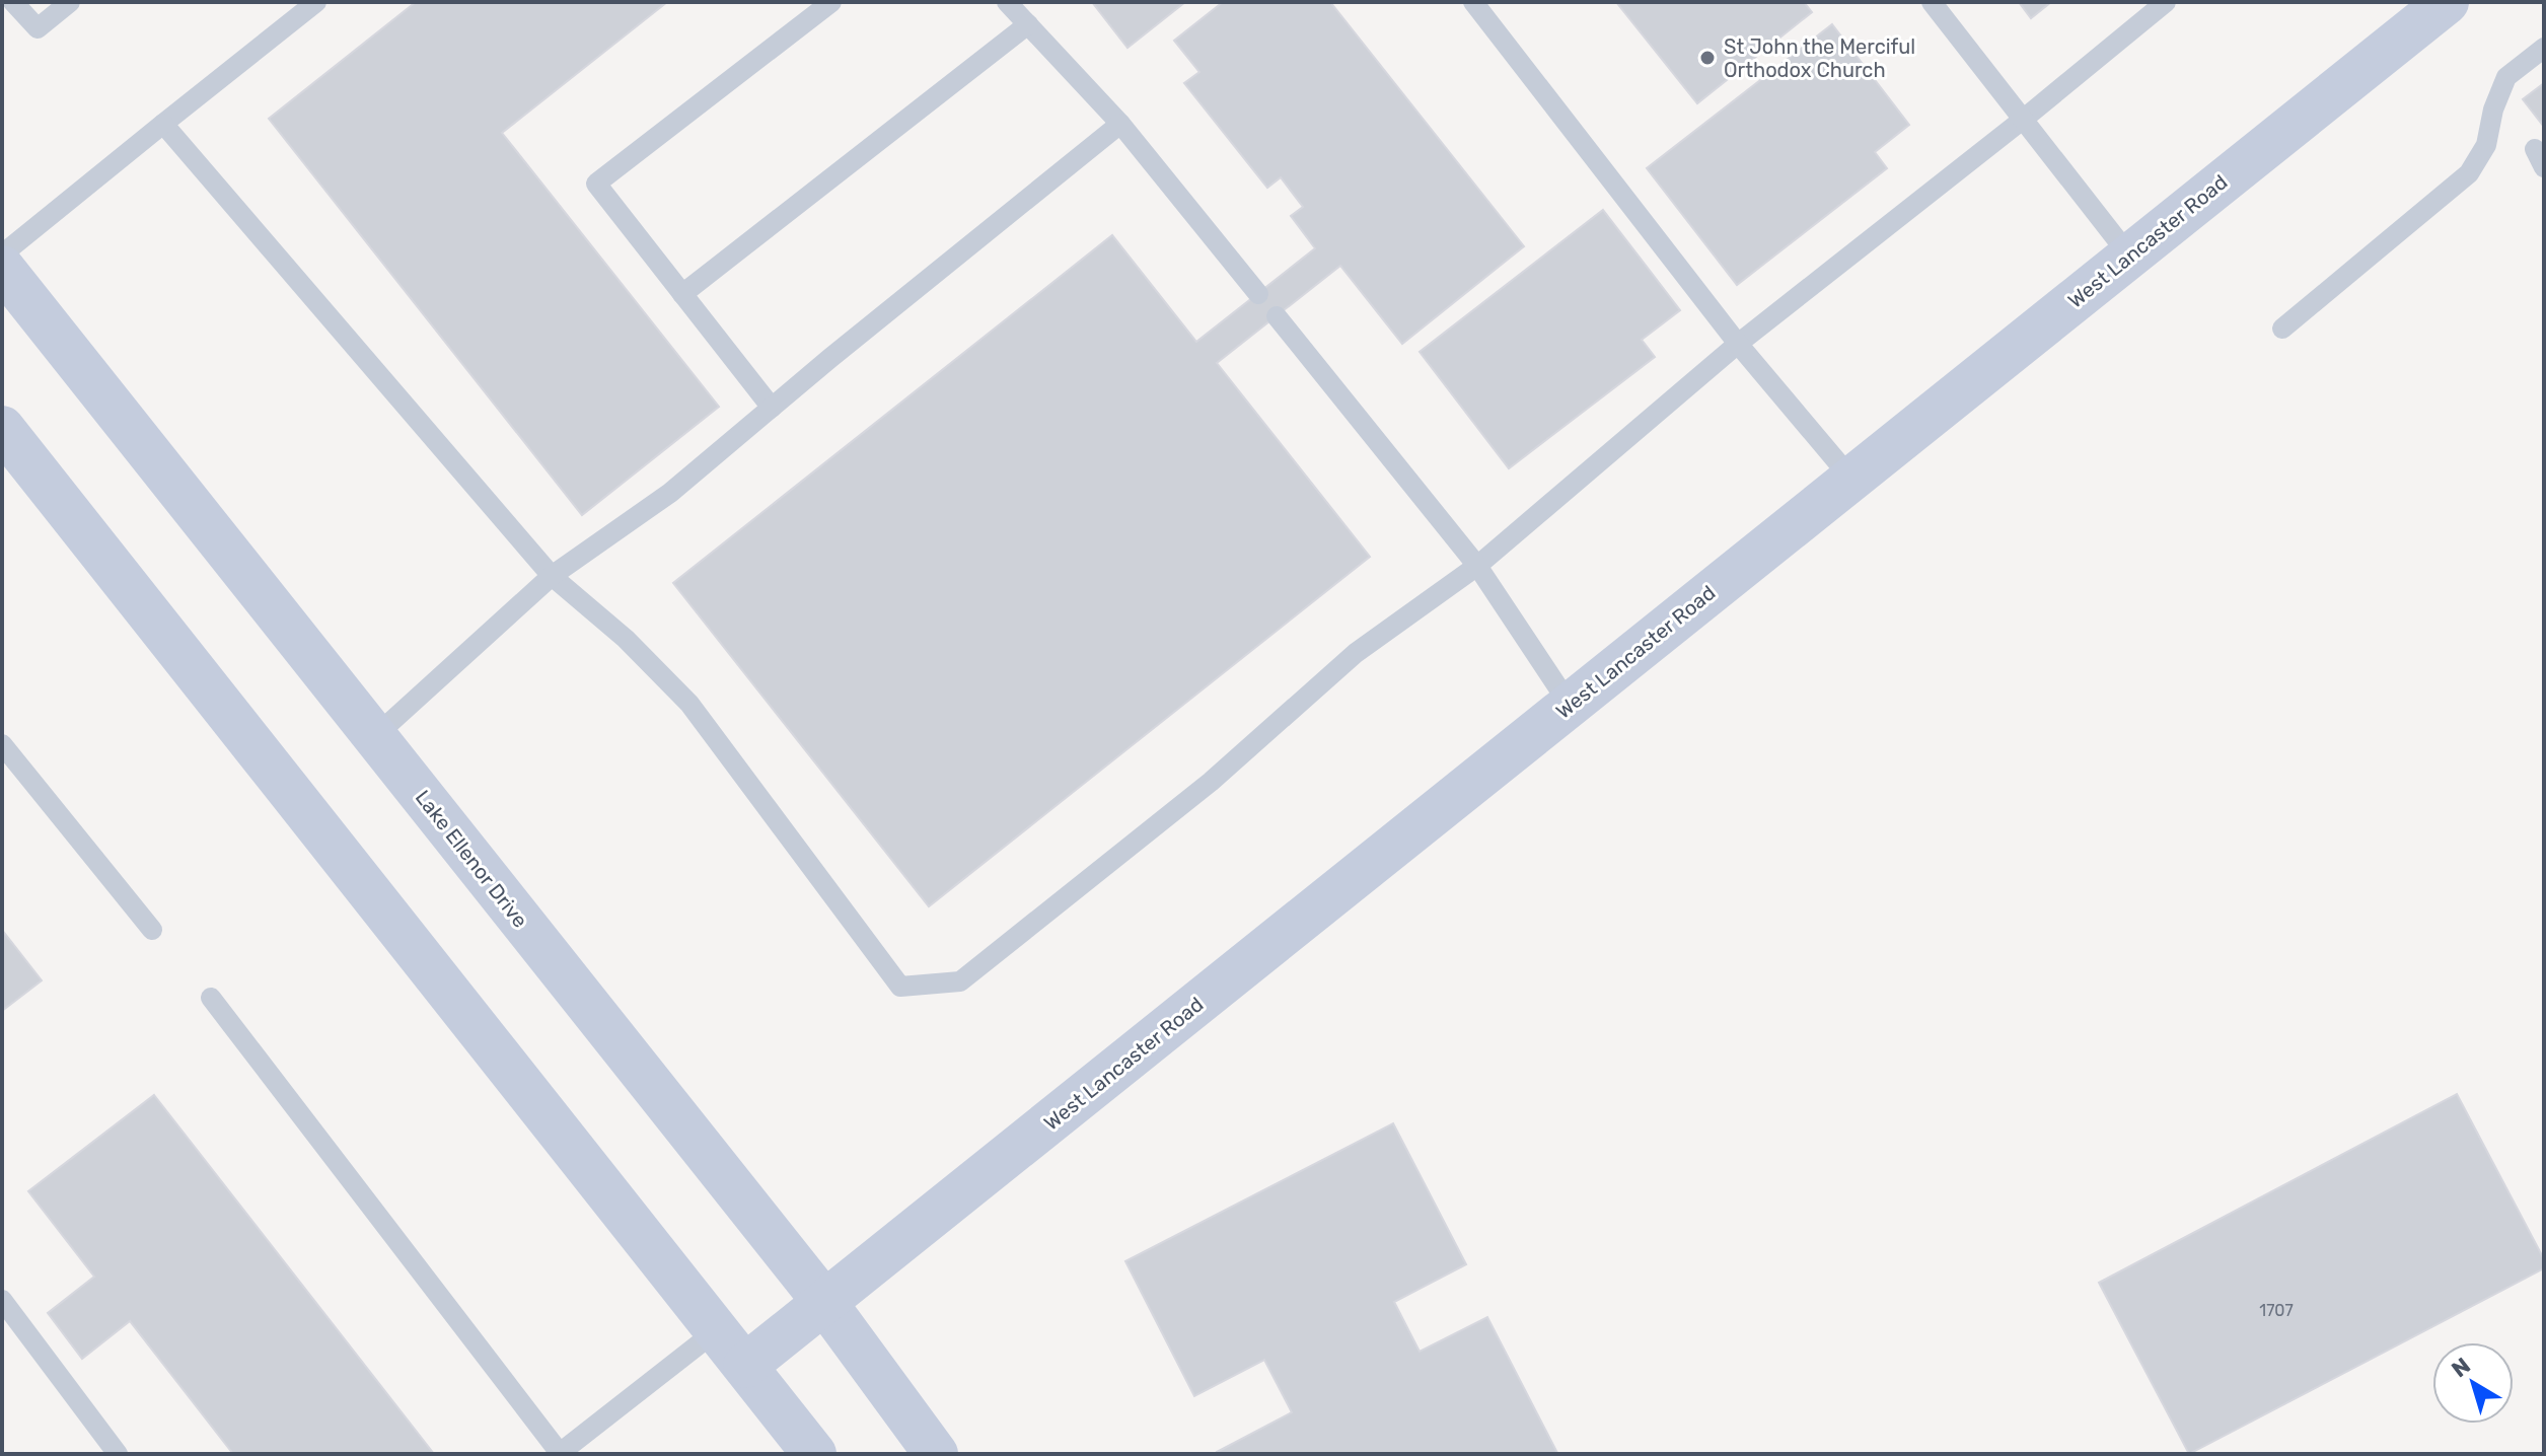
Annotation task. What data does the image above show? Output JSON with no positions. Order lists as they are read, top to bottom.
{
  "streets": {
    "street": ["West Lancaster Road", "Lake Ellenor Drive"]
  },
  "crossings": [
    ["West Lancaster Road", "Lake Ellenor Drive"]
  ],
  "places": ["St John the Merciful Orthodox Church"],
  "house_numbers": ["1707"],
  "north": "top left"
}
